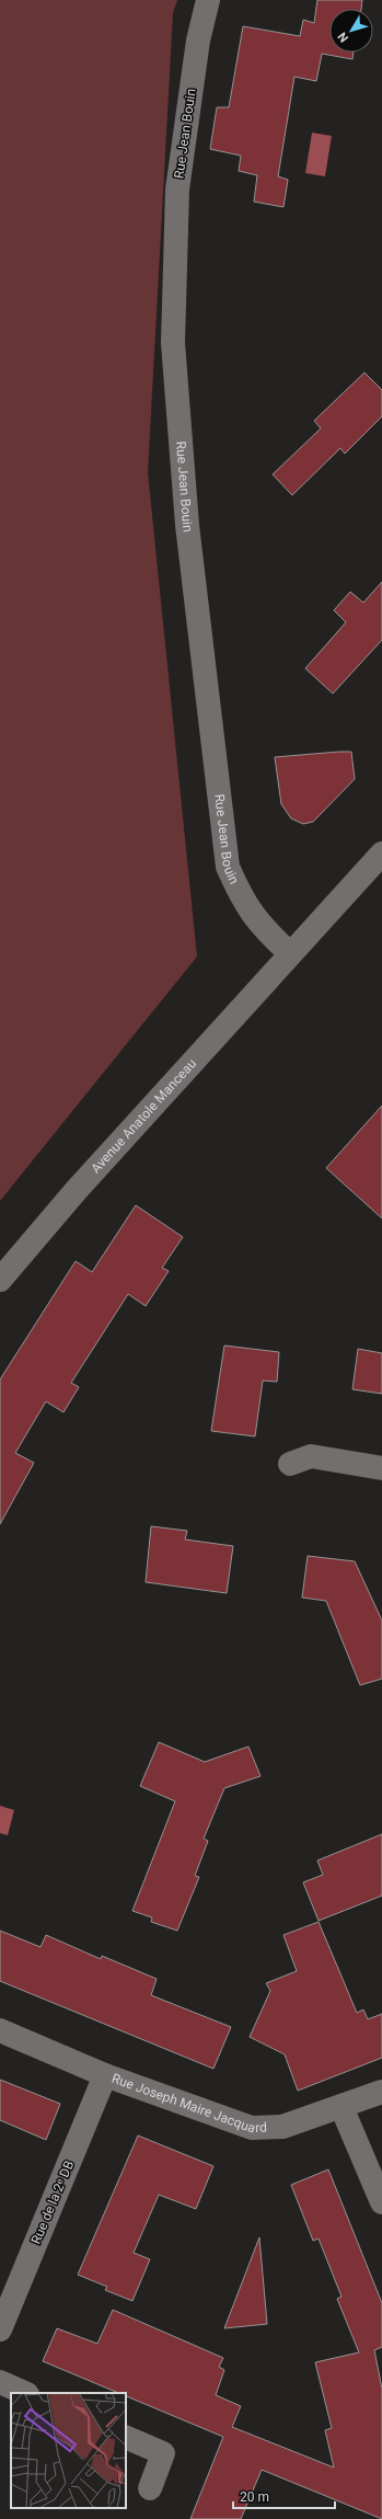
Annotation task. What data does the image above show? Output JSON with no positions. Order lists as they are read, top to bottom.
{
  "streets": {
    "street": [
      "Rue Jean Bouin",
      "Avenue Anatole Manceau",
      "Rue Joseph Maire Jacquard",
      "Rue de la 2ᵉ DB"
    ]
  },
  "crossings": [
    ["Rue Jean Bouin", "Avenue Anatole Manceau"],
    ["Rue Joseph Maire Jacquard", "Rue de la 2ᵉ DB"]
  ],
  "scale_bar": "20 m",
  "north": "bottom left"
}
